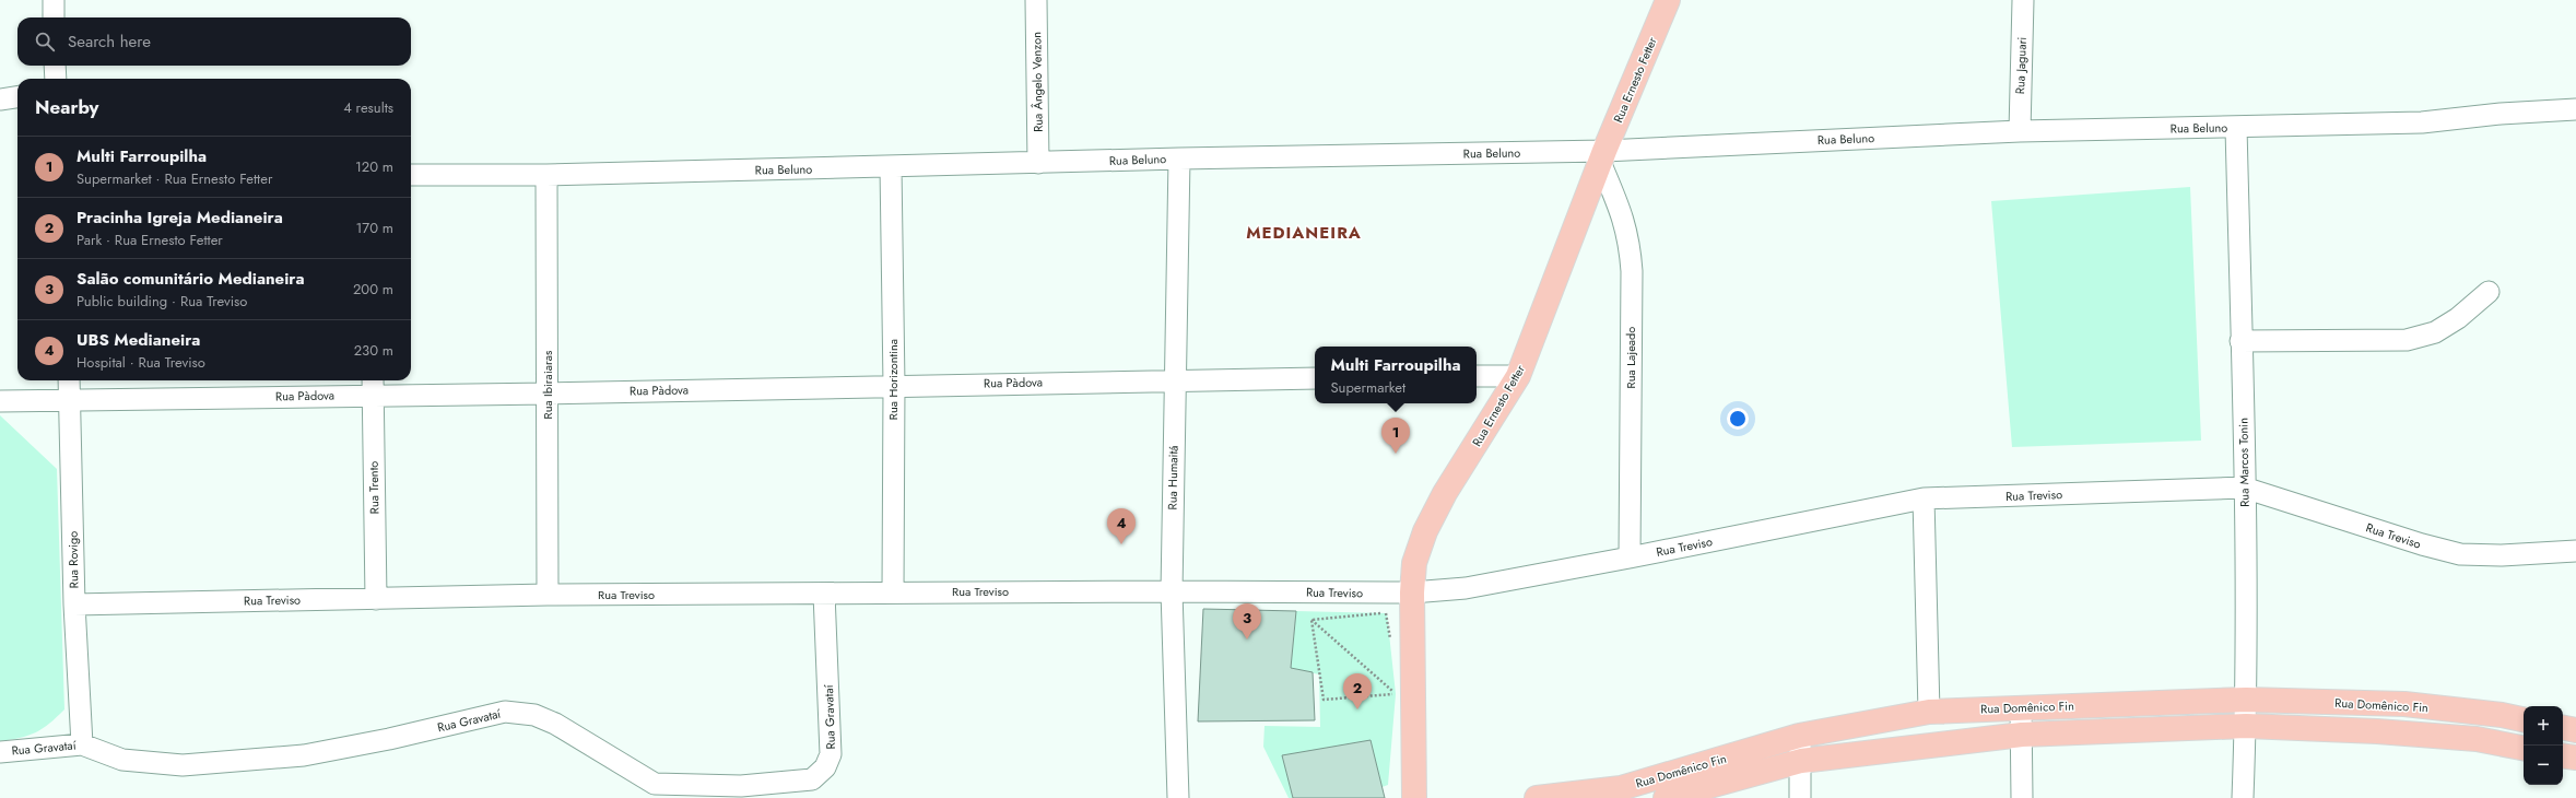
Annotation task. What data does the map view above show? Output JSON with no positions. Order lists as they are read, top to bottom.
{
  "streets": {
    "main road": ["Rua Ernesto Fetter", "Rua Domênico Fin"],
    "street": [
      "Rua Jaguari",
      "Rua Ângelo Venzon",
      "Rua Beluno",
      "Rua Lajeado",
      "Rua Horizontina",
      "Rua Pàdova",
      "Rua Ibiraiaras",
      "Rua Marcos Tonin",
      "Rua Humaitá",
      "Rua Trento",
      "Rua Treviso",
      "Rua Rovigo",
      "Rua Gravataí"
    ]
  },
  "crossings": [
    ["Rua Jaguari", "Rua Beluno"],
    ["Rua Ernesto Fetter", "Rua Beluno"],
    ["Rua Ernesto Fetter", "Rua Lajeado"],
    ["Rua Ernesto Fetter", "Rua Treviso"],
    ["Rua Ângelo Venzon", "Rua Beluno"],
    ["Rua Beluno", "Rua Lajeado"],
    ["Rua Beluno", "Rua Horizontina"],
    ["Rua Beluno", "Rua Ibiraiaras"],
    ["Rua Beluno", "Rua Marcos Tonin"],
    ["Rua Beluno", "Rua Humaitá"],
    ["Rua Lajeado", "Rua Treviso"],
    ["Rua Horizontina", "Rua Pàdova"],
    ["Rua Horizontina", "Rua Treviso"],
    ["Rua Pàdova", "Rua Ibiraiaras"],
    ["Rua Pàdova", "Rua Humaitá"],
    ["Rua Pàdova", "Rua Trento"],
    ["Rua Pàdova", "Rua Rovigo"],
    ["Rua Ibiraiaras", "Rua Treviso"],
    ["Rua Marcos Tonin", "Rua Treviso"],
    ["Rua Marcos Tonin", "Rua Domênico Fin"],
    ["Rua Humaitá", "Rua Treviso"],
    ["Rua Trento", "Rua Treviso"],
    ["Rua Treviso", "Rua Rovigo"],
    ["Rua Treviso", "Rua Gravataí"],
    ["Rua Rovigo", "Rua Gravataí"]
  ],
  "districts": ["MEDIANEIRA"],
  "page": {
    "search": "Search here",
    "heading": ["Nearby", "4 results"],
    "list": [
      {
        "mark": "1",
        "name": "Multi Farroupilha",
        "note": "Supermarket · Rua Ernesto Fetter",
        "value": "120 m"
      },
      {
        "mark": "2",
        "name": "Pracinha Igreja Medianeira",
        "note": "Park · Rua Ernesto Fetter",
        "value": "170 m"
      },
      {
        "mark": "3",
        "name": "Salão comunitário Medianeira",
        "note": "Public building · Rua Treviso",
        "value": "200 m"
      },
      {
        "mark": "4",
        "name": "UBS Medianeira",
        "note": "Hospital · Rua Treviso",
        "value": "230 m"
      }
    ],
    "popup": ["Multi Farroupilha", "Supermarket"],
    "pins": [
      "1",
      "4",
      "3",
      "2"
    ],
    "map_buttons": ["+", "−"]
  }
}
